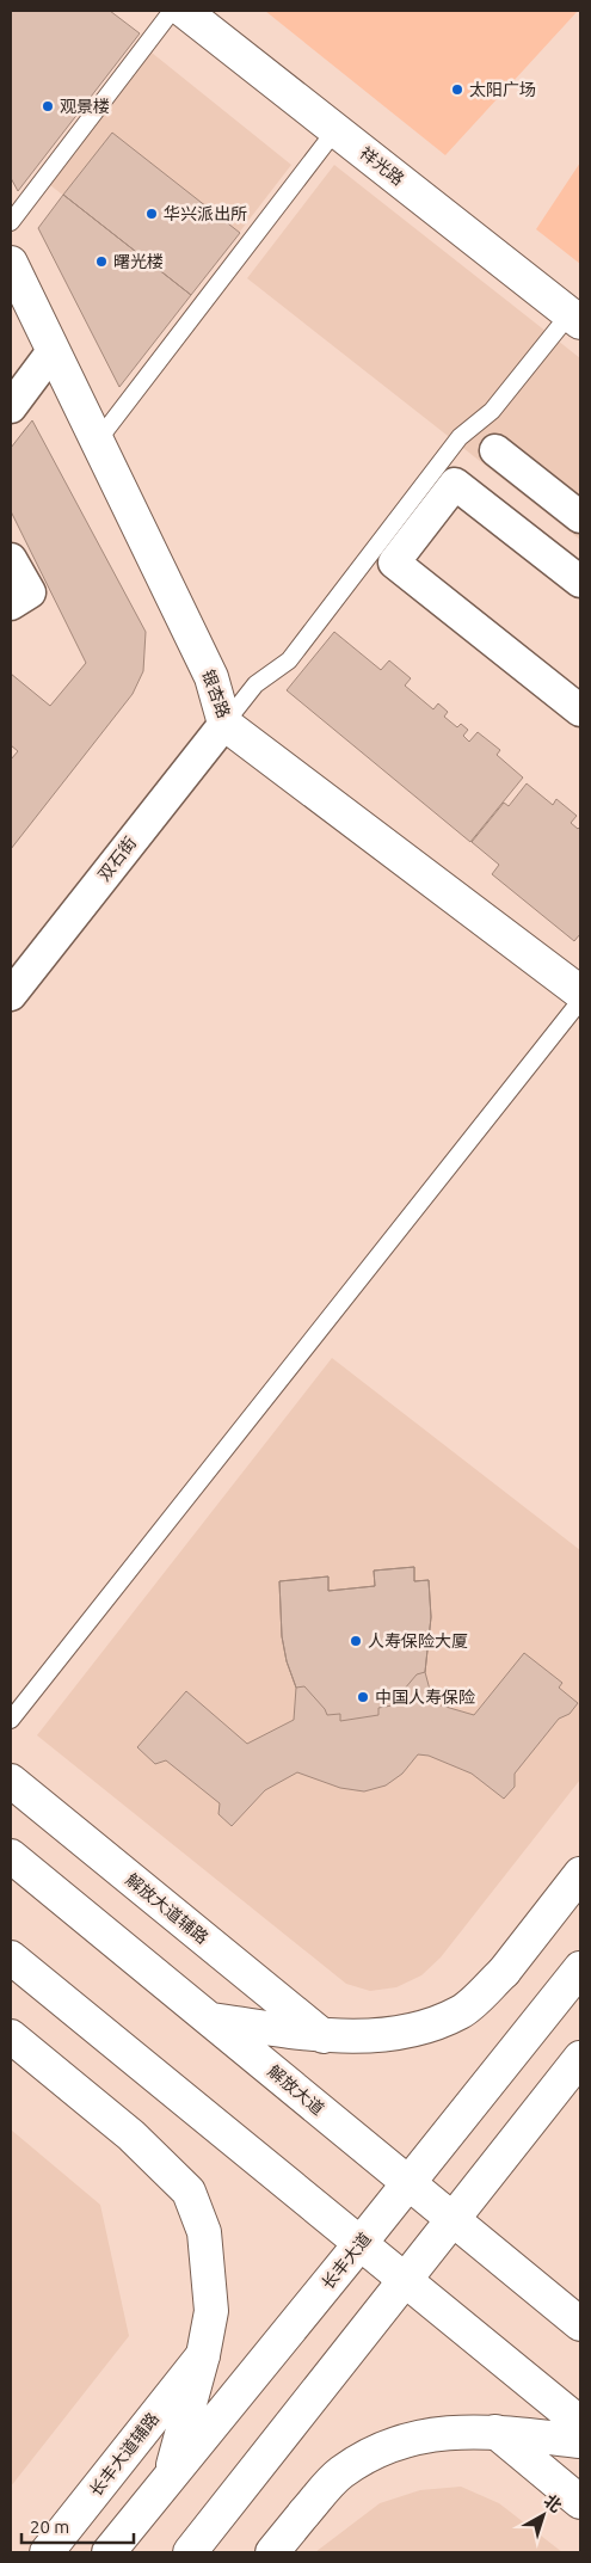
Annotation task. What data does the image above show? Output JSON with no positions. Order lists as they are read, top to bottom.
{
  "streets": {
    "main road": [
      "祥光路",
      "银杏路",
      "解放大道辅路",
      "解放大道",
      "长丰大道",
      "长丰大道辅路"
    ],
    "street": ["双石街"]
  },
  "crossings": [
    ["银杏路", "双石街"],
    ["解放大道", "长丰大道"]
  ],
  "places": [
    "太阳广场",
    "观景楼",
    "华兴派出所",
    "曙光楼",
    "人寿保险大厦",
    "中国人寿保险"
  ],
  "scale_bar": "20 m",
  "north": "top right"
}
